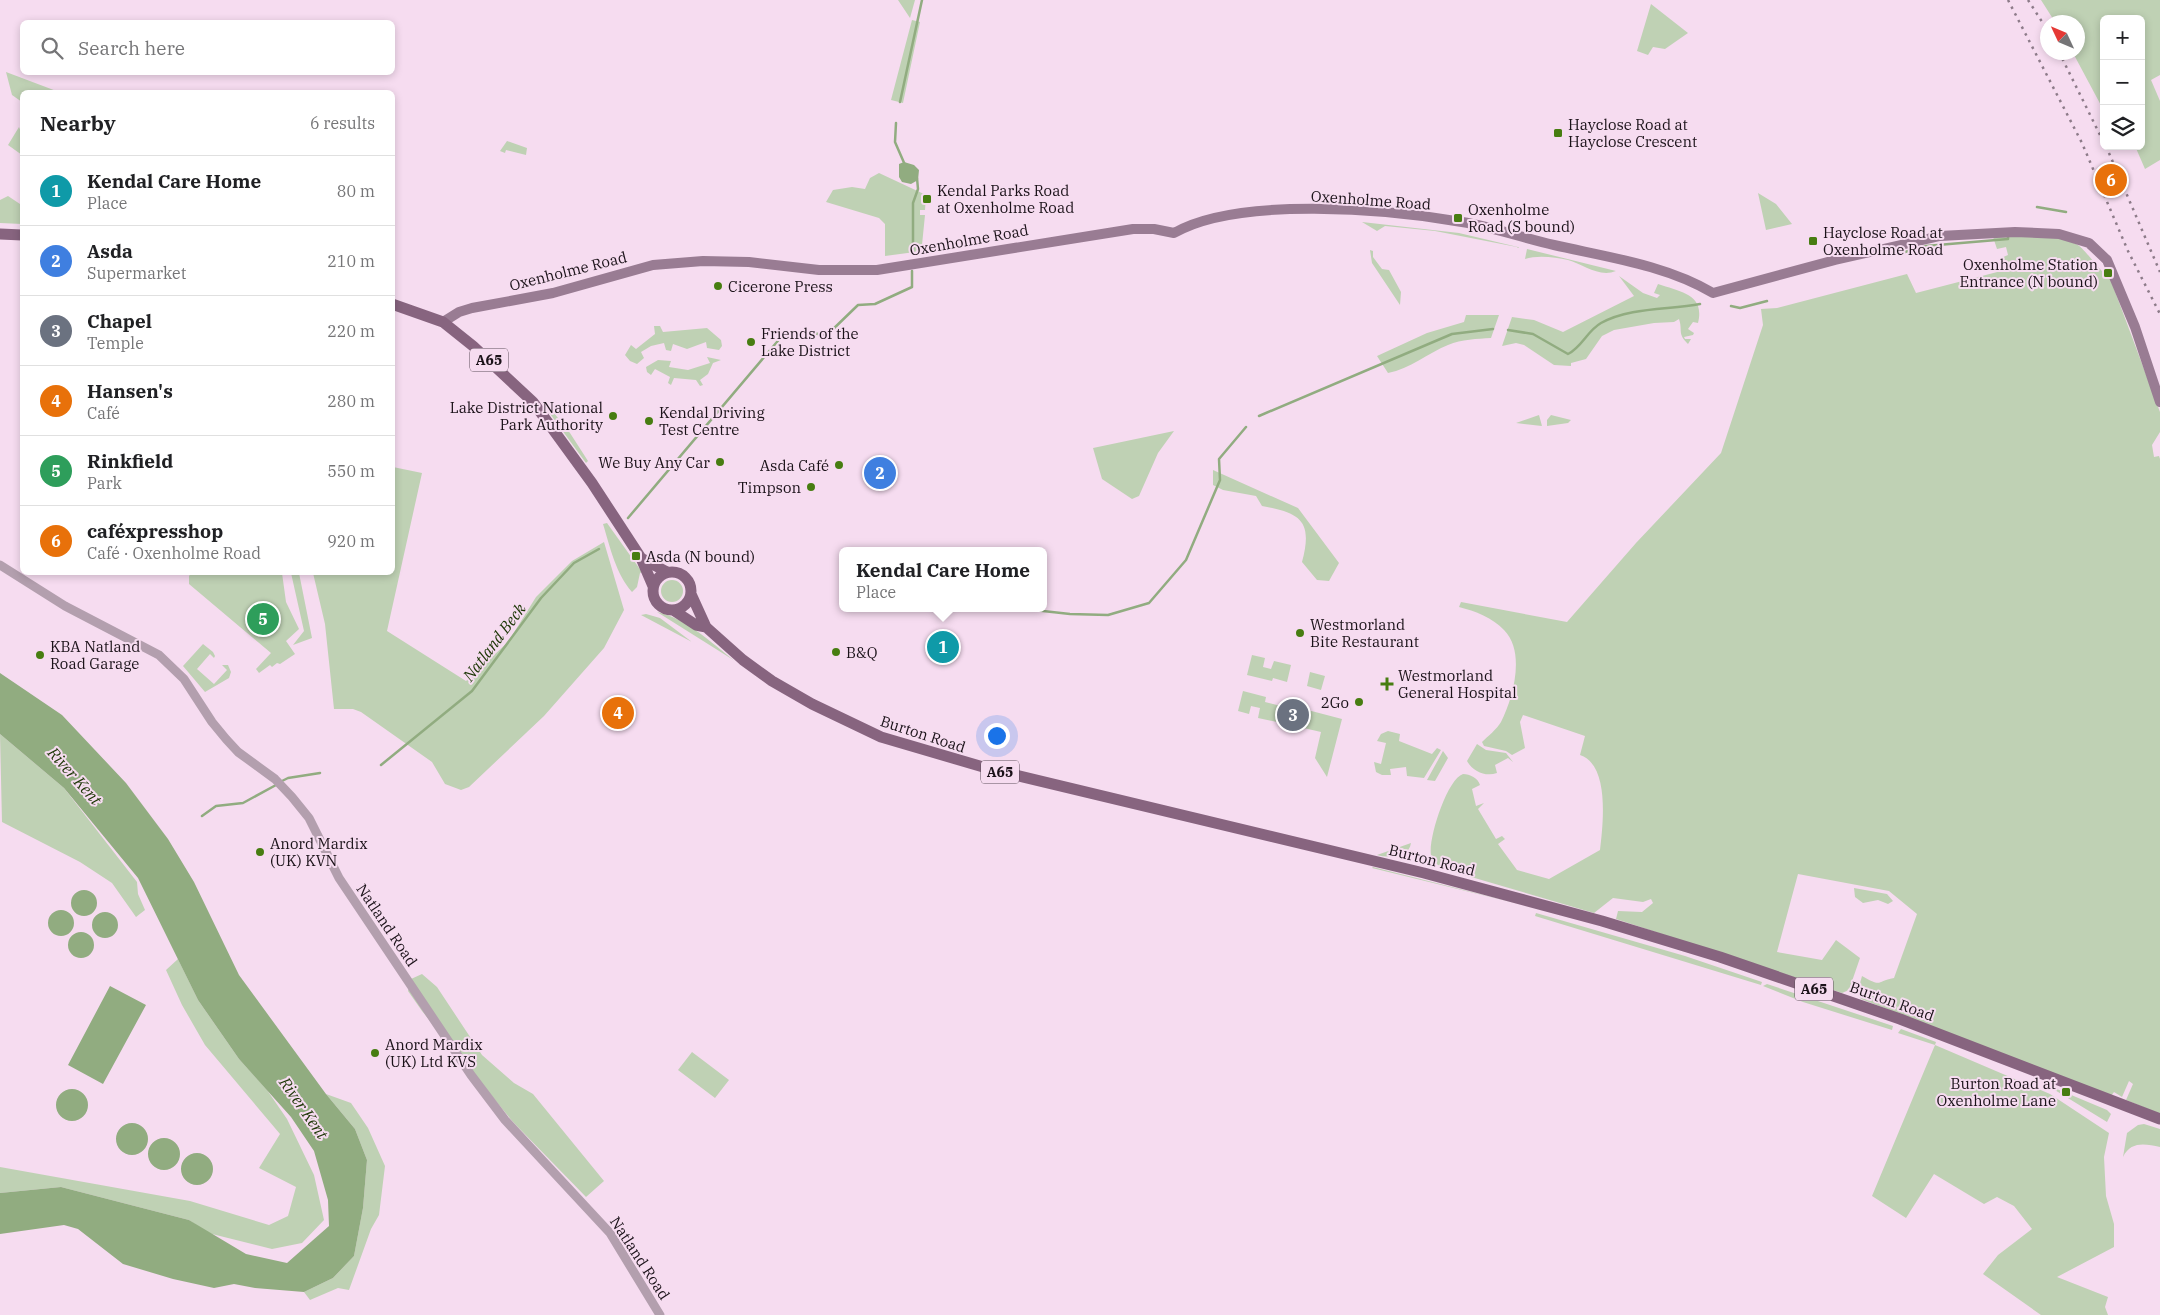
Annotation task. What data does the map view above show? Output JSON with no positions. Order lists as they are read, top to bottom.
{
  "streets": {
    "main road": ["Oxenholme Road", "A65", "Burton Road"],
    "street": ["Natland Road"]
  },
  "crossings": [
    ["Oxenholme Road", "A65"],
    ["A65", "Burton Road"]
  ],
  "water": ["Natland Beck", "River Kent"],
  "places": {
    "transit": [
      "Hayclose Road at Hayclose Crescent",
      "Kendal Parks Road at Oxenholme Road",
      "Oxenholme Road (S bound)",
      "Hayclose Road at Oxenholme Road",
      "Oxenholme Station Entrance (N bound)",
      "Asda (N bound)",
      "Burton Road at Oxenholme Lane"
    ],
    "other": [
      "Cicerone Press",
      "Friends of the Lake District",
      "Lake District National Park Authority",
      "Kendal Driving Test Centre",
      "We Buy Any Car",
      "Asda Café",
      "Timpson",
      "Westmorland Bite Restaurant",
      "B&Q",
      "KBA Natland Road Garage",
      "2Go",
      "Anord Mardix (UK) KVN",
      "Anord Mardix (UK) Ltd KVS"
    ],
    "health": ["Westmorland General Hospital"]
  },
  "north": "top left",
  "page": {
    "map_buttons": ["+", "−"],
    "search": "Search here",
    "heading": ["Nearby", "6 results"],
    "list": [
      {
        "mark": "1",
        "name": "Kendal Care Home",
        "note": "Place",
        "value": "80 m"
      },
      {
        "mark": "2",
        "name": "Asda",
        "note": "Supermarket",
        "value": "210 m"
      },
      {
        "mark": "3",
        "name": "Chapel",
        "note": "Temple",
        "value": "220 m"
      },
      {
        "mark": "4",
        "name": "Hansen's",
        "note": "Café",
        "value": "280 m"
      },
      {
        "mark": "5",
        "name": "Rinkfield",
        "note": "Park",
        "value": "550 m"
      },
      {
        "mark": "6",
        "name": "caféxpresshop",
        "note": "Café · Oxenholme Road",
        "value": "920 m"
      }
    ],
    "pins": [
      "6",
      "2",
      "5",
      "1",
      "4",
      "3"
    ],
    "popup": ["Kendal Care Home", "Place"]
  }
}
